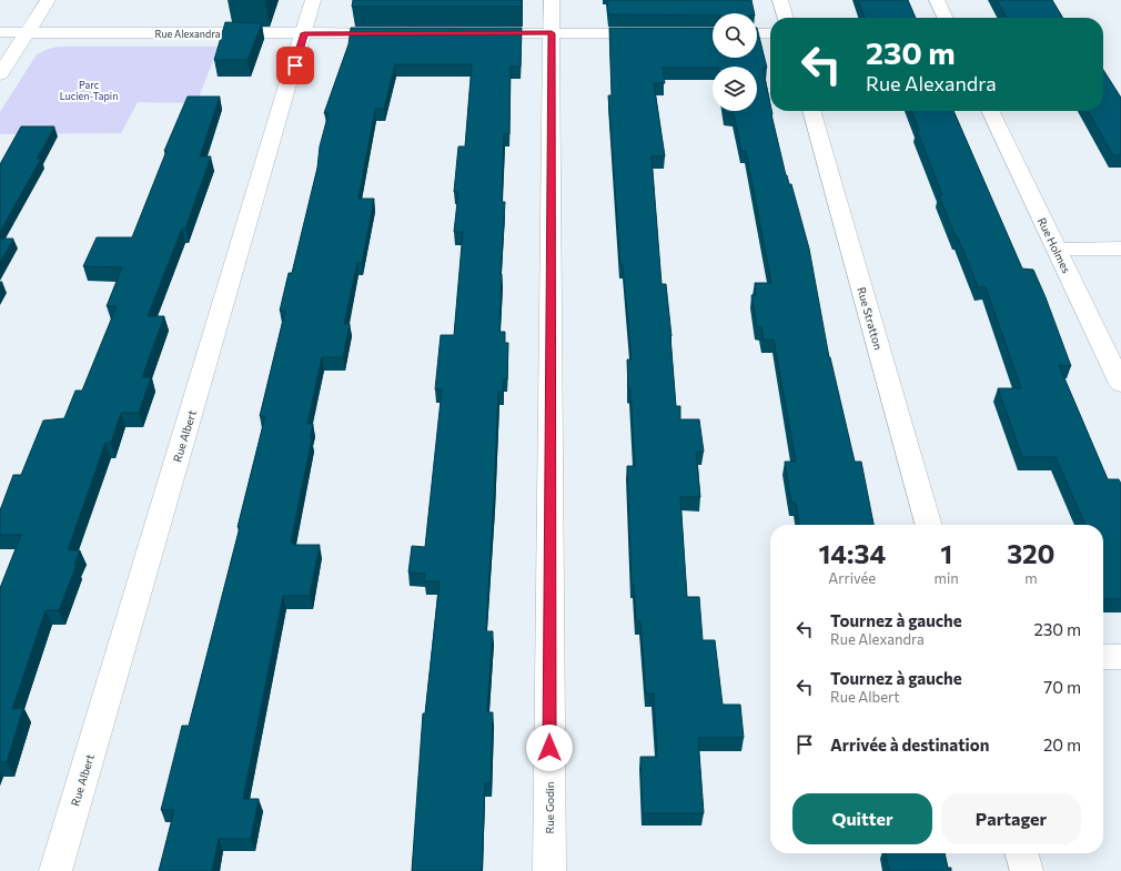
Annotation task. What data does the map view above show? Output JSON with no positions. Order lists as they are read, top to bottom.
{
  "streets": {
    "street": [
      "Rue Alexandra",
      "Rue Holmes",
      "Rue Stratton",
      "Rue Albert",
      "Rue Godin"
    ]
  },
  "crossings": [
    ["Rue Alexandra", "Rue Albert"]
  ],
  "parks": ["Parc Lucien-Tapin"],
  "page": {
    "turn": ["230 m", "Rue Alexandra"],
    "eta": [
      "14:34",
      "Arrivée",
      "1",
      "min",
      "320",
      "m"
    ],
    "list": [
      {
        "name": "Tournez à gauche",
        "note": "Rue Alexandra",
        "value": "230 m"
      },
      {
        "name": "Tournez à gauche",
        "note": "Rue Albert",
        "value": "70 m"
      },
      {
        "name": "Arrivée à destination",
        "value": "20 m"
      }
    ],
    "buttons": ["Quitter", "Partager"]
  }
}
